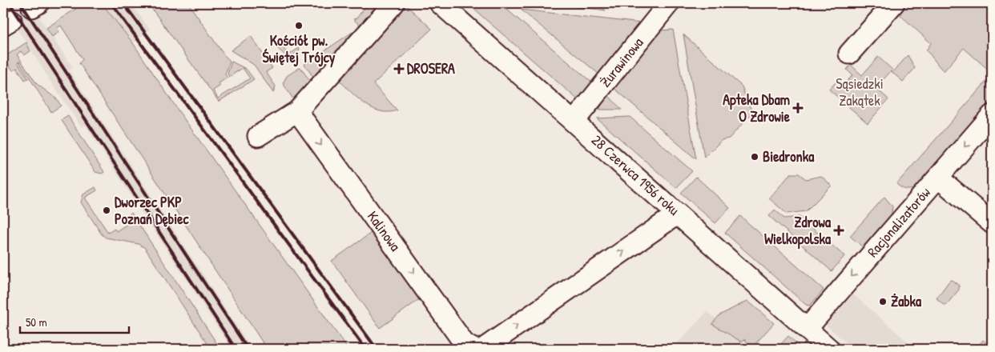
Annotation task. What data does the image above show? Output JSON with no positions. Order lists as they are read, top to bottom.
{
  "streets": {
    "street": [
      "Żurawinowa",
      "28 Czerwca 1956 roku",
      "Racjonalizatorów",
      "Kalinowa"
    ]
  },
  "crossings": [
    ["Żurawinowa", "28 Czerwca 1956 roku"],
    ["28 Czerwca 1956 roku", "Racjonalizatorów"]
  ],
  "one_way": ["Racjonalizatorów", "Kalinowa"],
  "parks": ["Sąsiedzki Zakątek"],
  "places": {
    "other": [
      "Kościół pw. Świętej Trójcy",
      "Biedronka",
      "Dworzec PKP Poznań Dębiec",
      "Żabka"
    ],
    "health": ["DROSERA", "Apteka Dbam O Zdrowie", "Zdrowa Wielkopolska"]
  },
  "scale_bar": "50 m"
}
